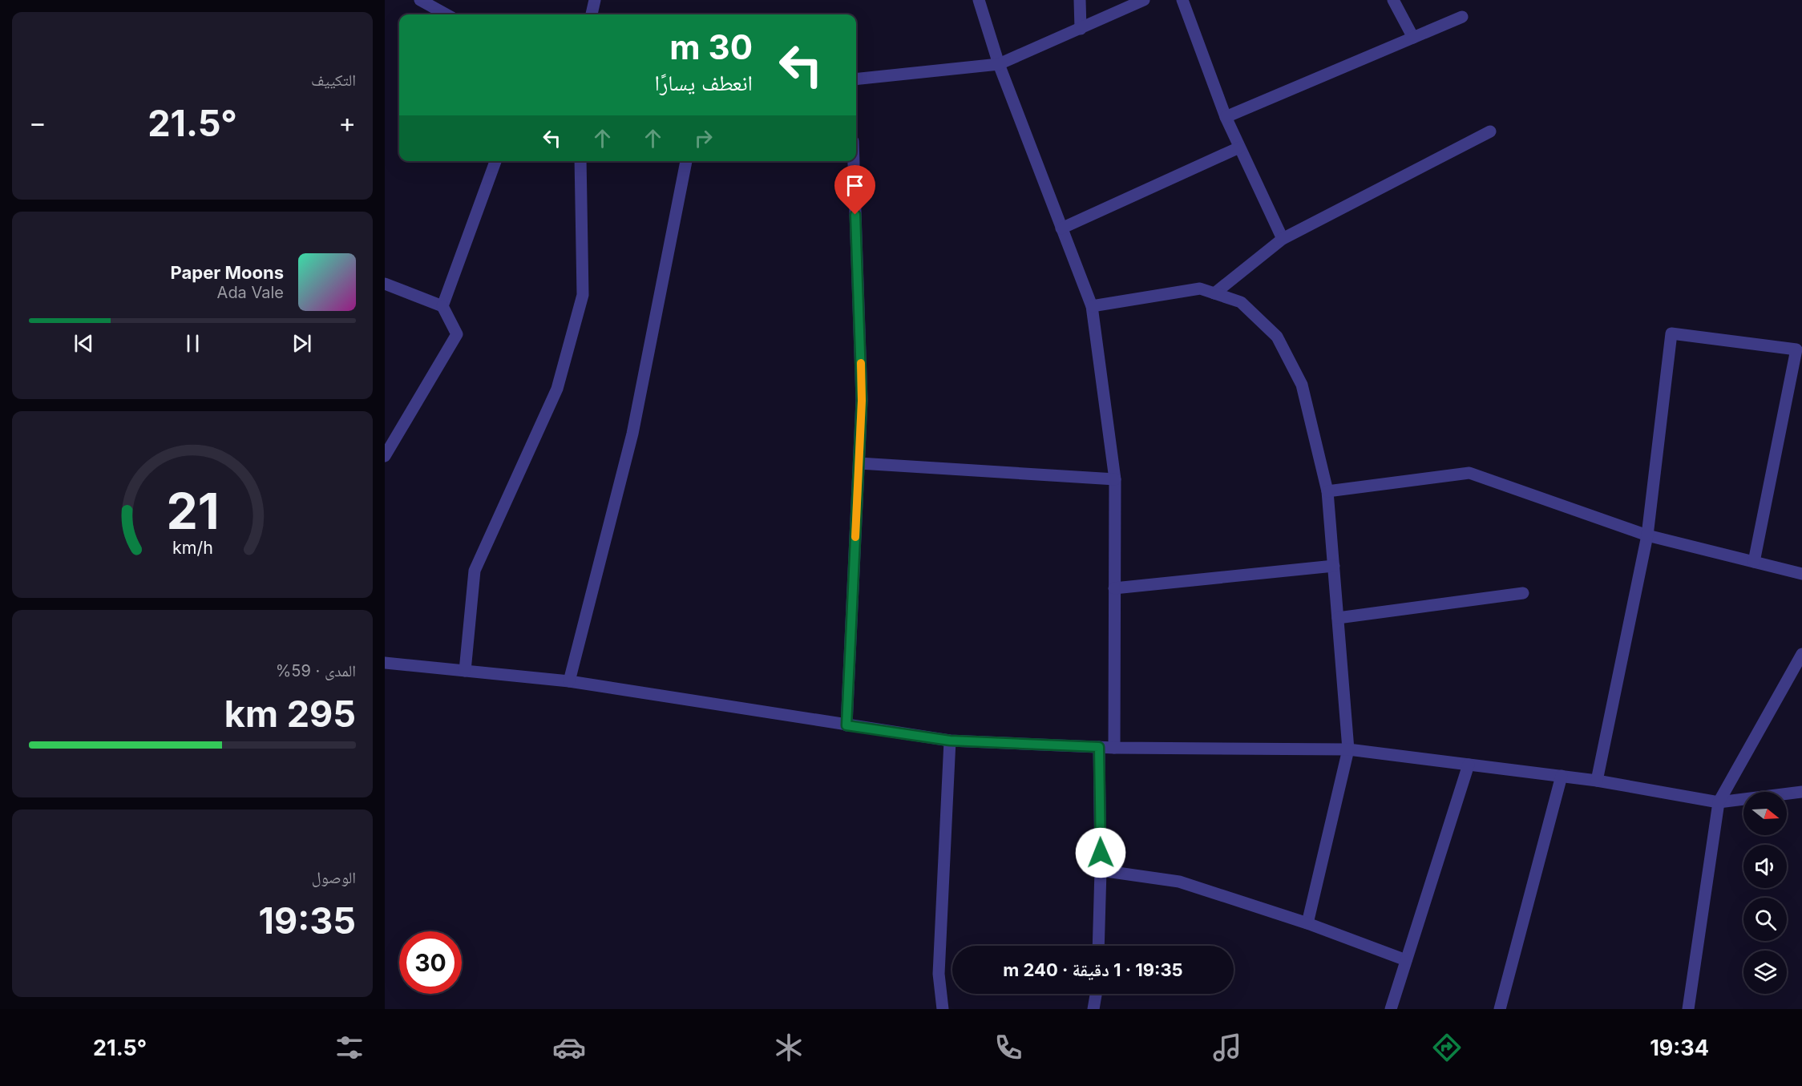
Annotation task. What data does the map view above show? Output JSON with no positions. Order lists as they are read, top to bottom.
{
  "north": "right",
  "page": {
    "tile": [
      "التكييف",
      ["المدى · 59%", "295 km"],
      ["الوصول", "19:35"]
    ],
    "turn": ["30 m", "انعطف يسارًا"],
    "heat": ["−", "21.5°", "+"],
    "song": ["Paper Moons", "Ada Vale"],
    "limit": "30",
    "trip": "19:35 · 1 دقيقة · 240 m",
    "tabs": ["19:34", "21.5°"],
    "gauge": ["21", "km/h"]
  }
}
